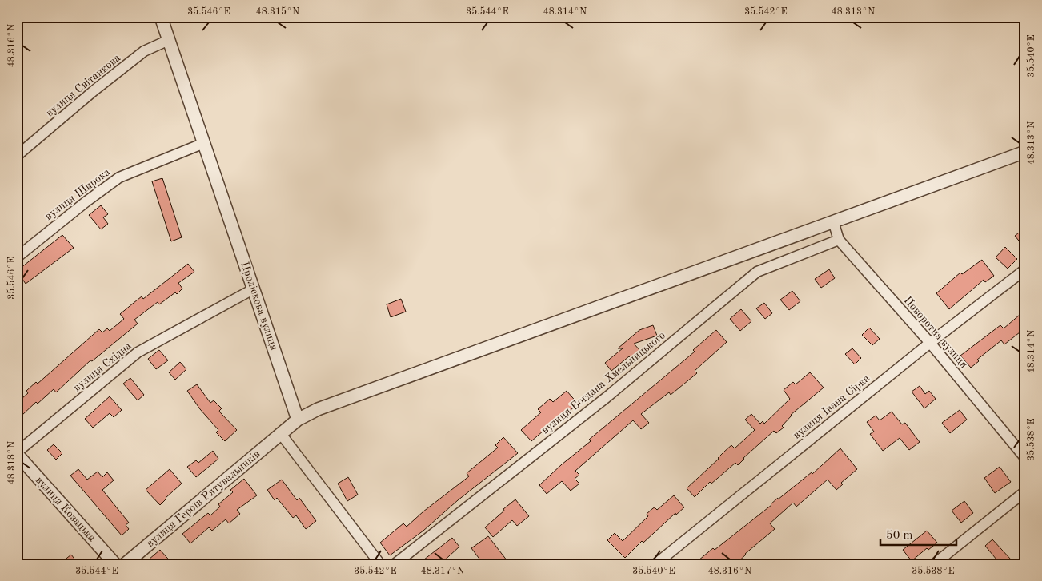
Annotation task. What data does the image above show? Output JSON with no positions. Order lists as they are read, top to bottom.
{
  "streets": {
    "street": [
      "вулиця Світанкова",
      "вулиця Широка",
      "Проліскова вулиця",
      "Поворотна вулиця",
      "вулиця Східна",
      "вулиця Богдана Хмельницького",
      "вулиця Івана Сірка",
      "вулиця Героїв Рятувальників",
      "вулиця Козацька"
    ]
  },
  "crossings": [
    ["вулиця Світанкова", "Проліскова вулиця"],
    ["вулиця Широка", "Проліскова вулиця"],
    ["Проліскова вулиця", "вулиця Східна"],
    ["Поворотна вулиця", "вулиця Богдана Хмельницького"],
    ["Поворотна вулиця", "вулиця Івана Сірка"],
    ["вулиця Східна", "вулиця Козацька"]
  ],
  "scale_bar": "50 m",
  "coordinates": [
    "35.546°E",
    "48.315°N",
    "35.544°E",
    "48.314°N",
    "35.542°E",
    "48.313°N",
    "48.316°N",
    "35.540°E",
    "35.538°E",
    "48.318°N",
    "48.317°N"
  ]
}
